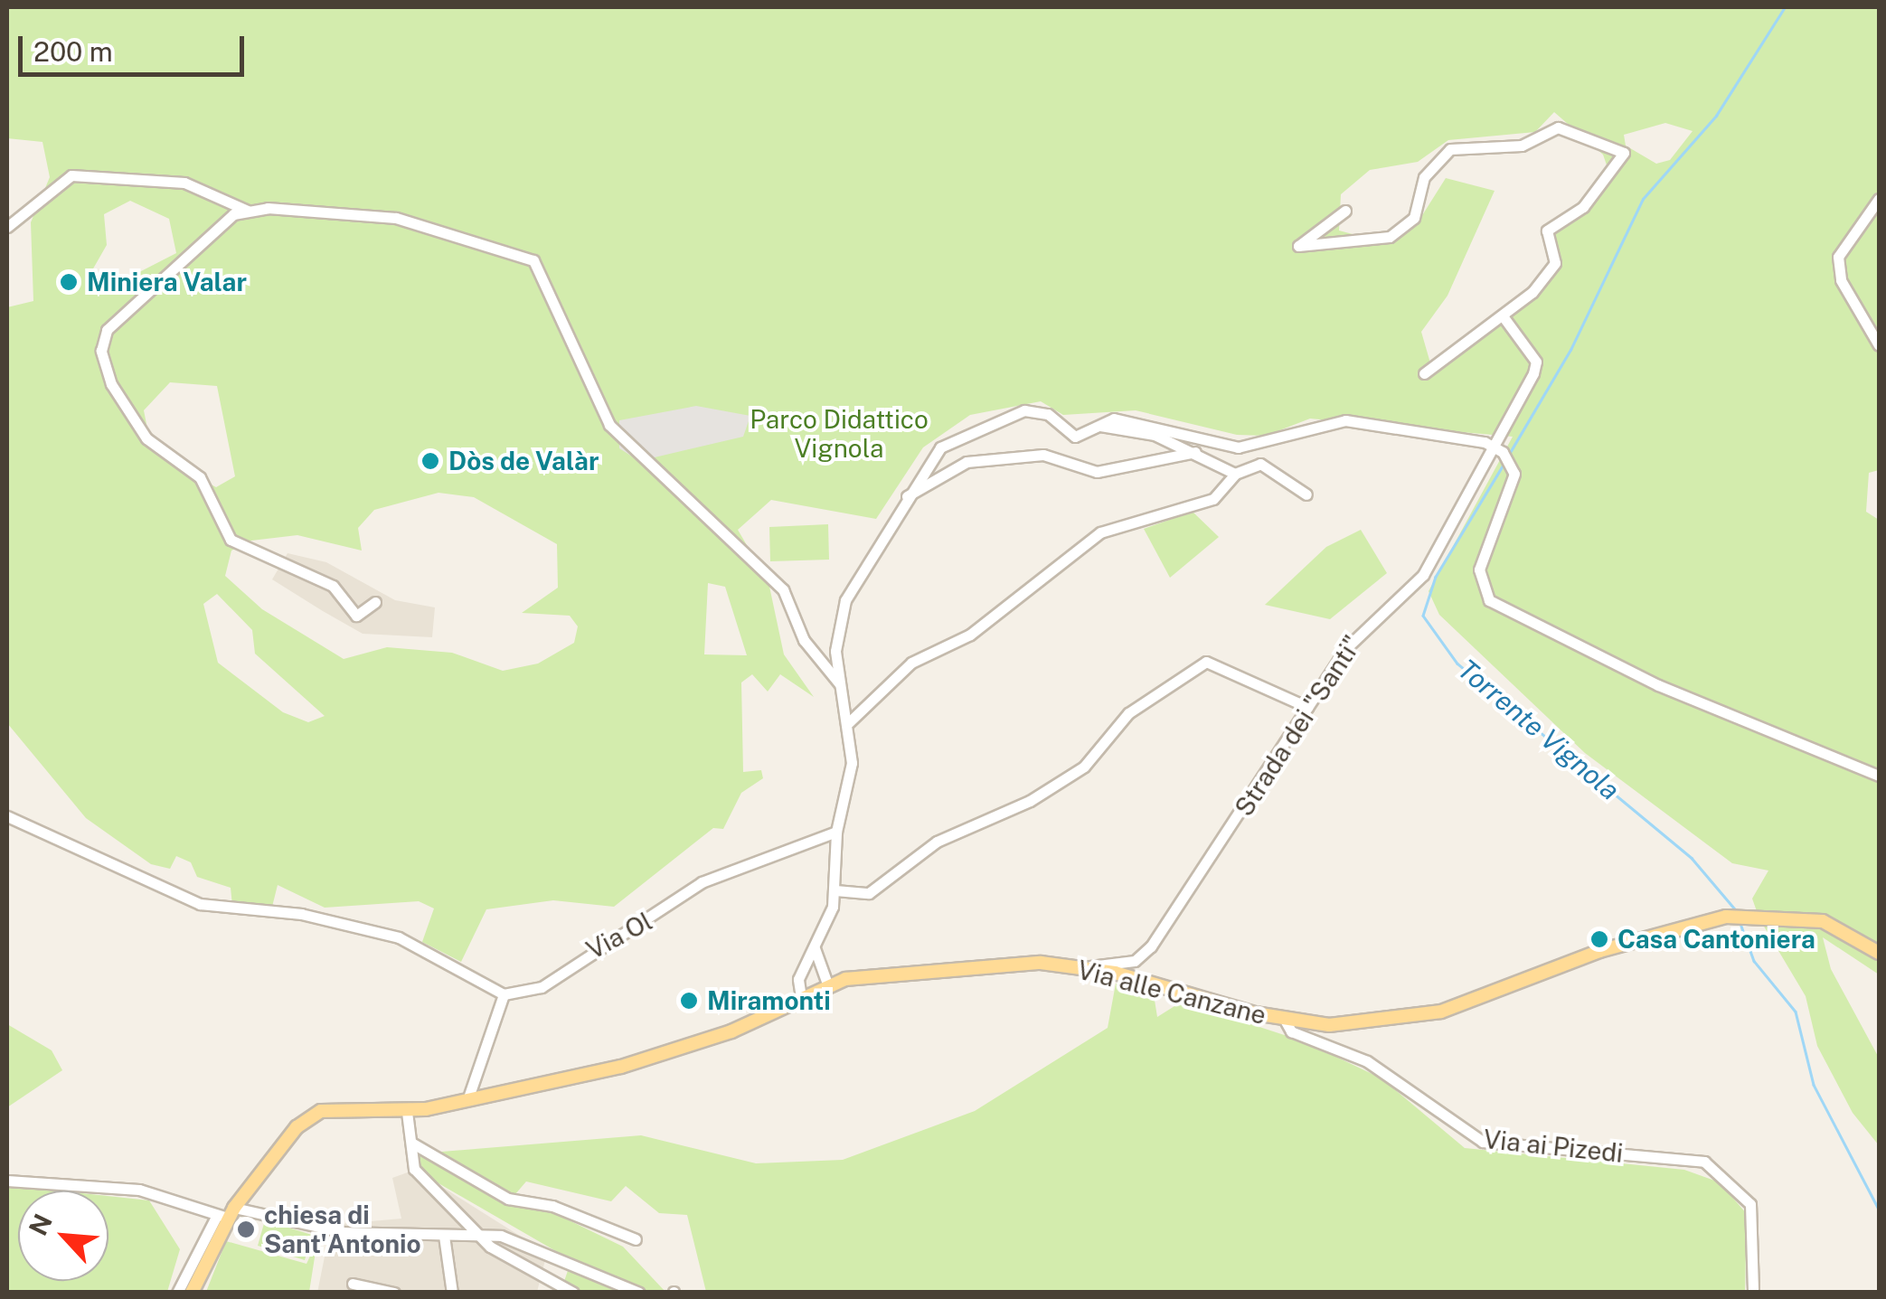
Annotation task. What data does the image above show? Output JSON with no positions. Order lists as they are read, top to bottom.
{
  "streets": {
    "main road": ["Via alle Canzane"],
    "street": ["Strada dei \"Santi\"", "Via Ol", "Via ai Pizedi"]
  },
  "crossings": [
    ["Strada dei \"Santi\"", "Via alle Canzane"],
    ["Via alle Canzane", "Via ai Pizedi"]
  ],
  "water": ["Torrente Vignola"],
  "parks": ["Parco Didattico Vignola"],
  "places": [
    "Miniera Valar",
    "Dòs de Valàr",
    "Casa Cantoniera",
    "Miramonti",
    "chiesa di Sant'Antonio"
  ],
  "scale_bar": "200 m",
  "north": "top left"
}
